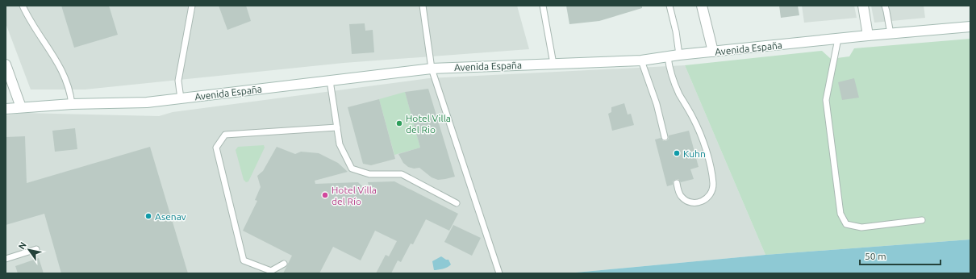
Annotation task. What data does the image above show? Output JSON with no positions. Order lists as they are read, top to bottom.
{
  "streets": {
    "main road": ["Avenida España"]
  },
  "places": [
    "Hotel Villa del Rio",
    "Kuhn",
    "Hotel Villa del Río",
    "Asenav"
  ],
  "scale_bar": "50 m",
  "north": "top left"
}
